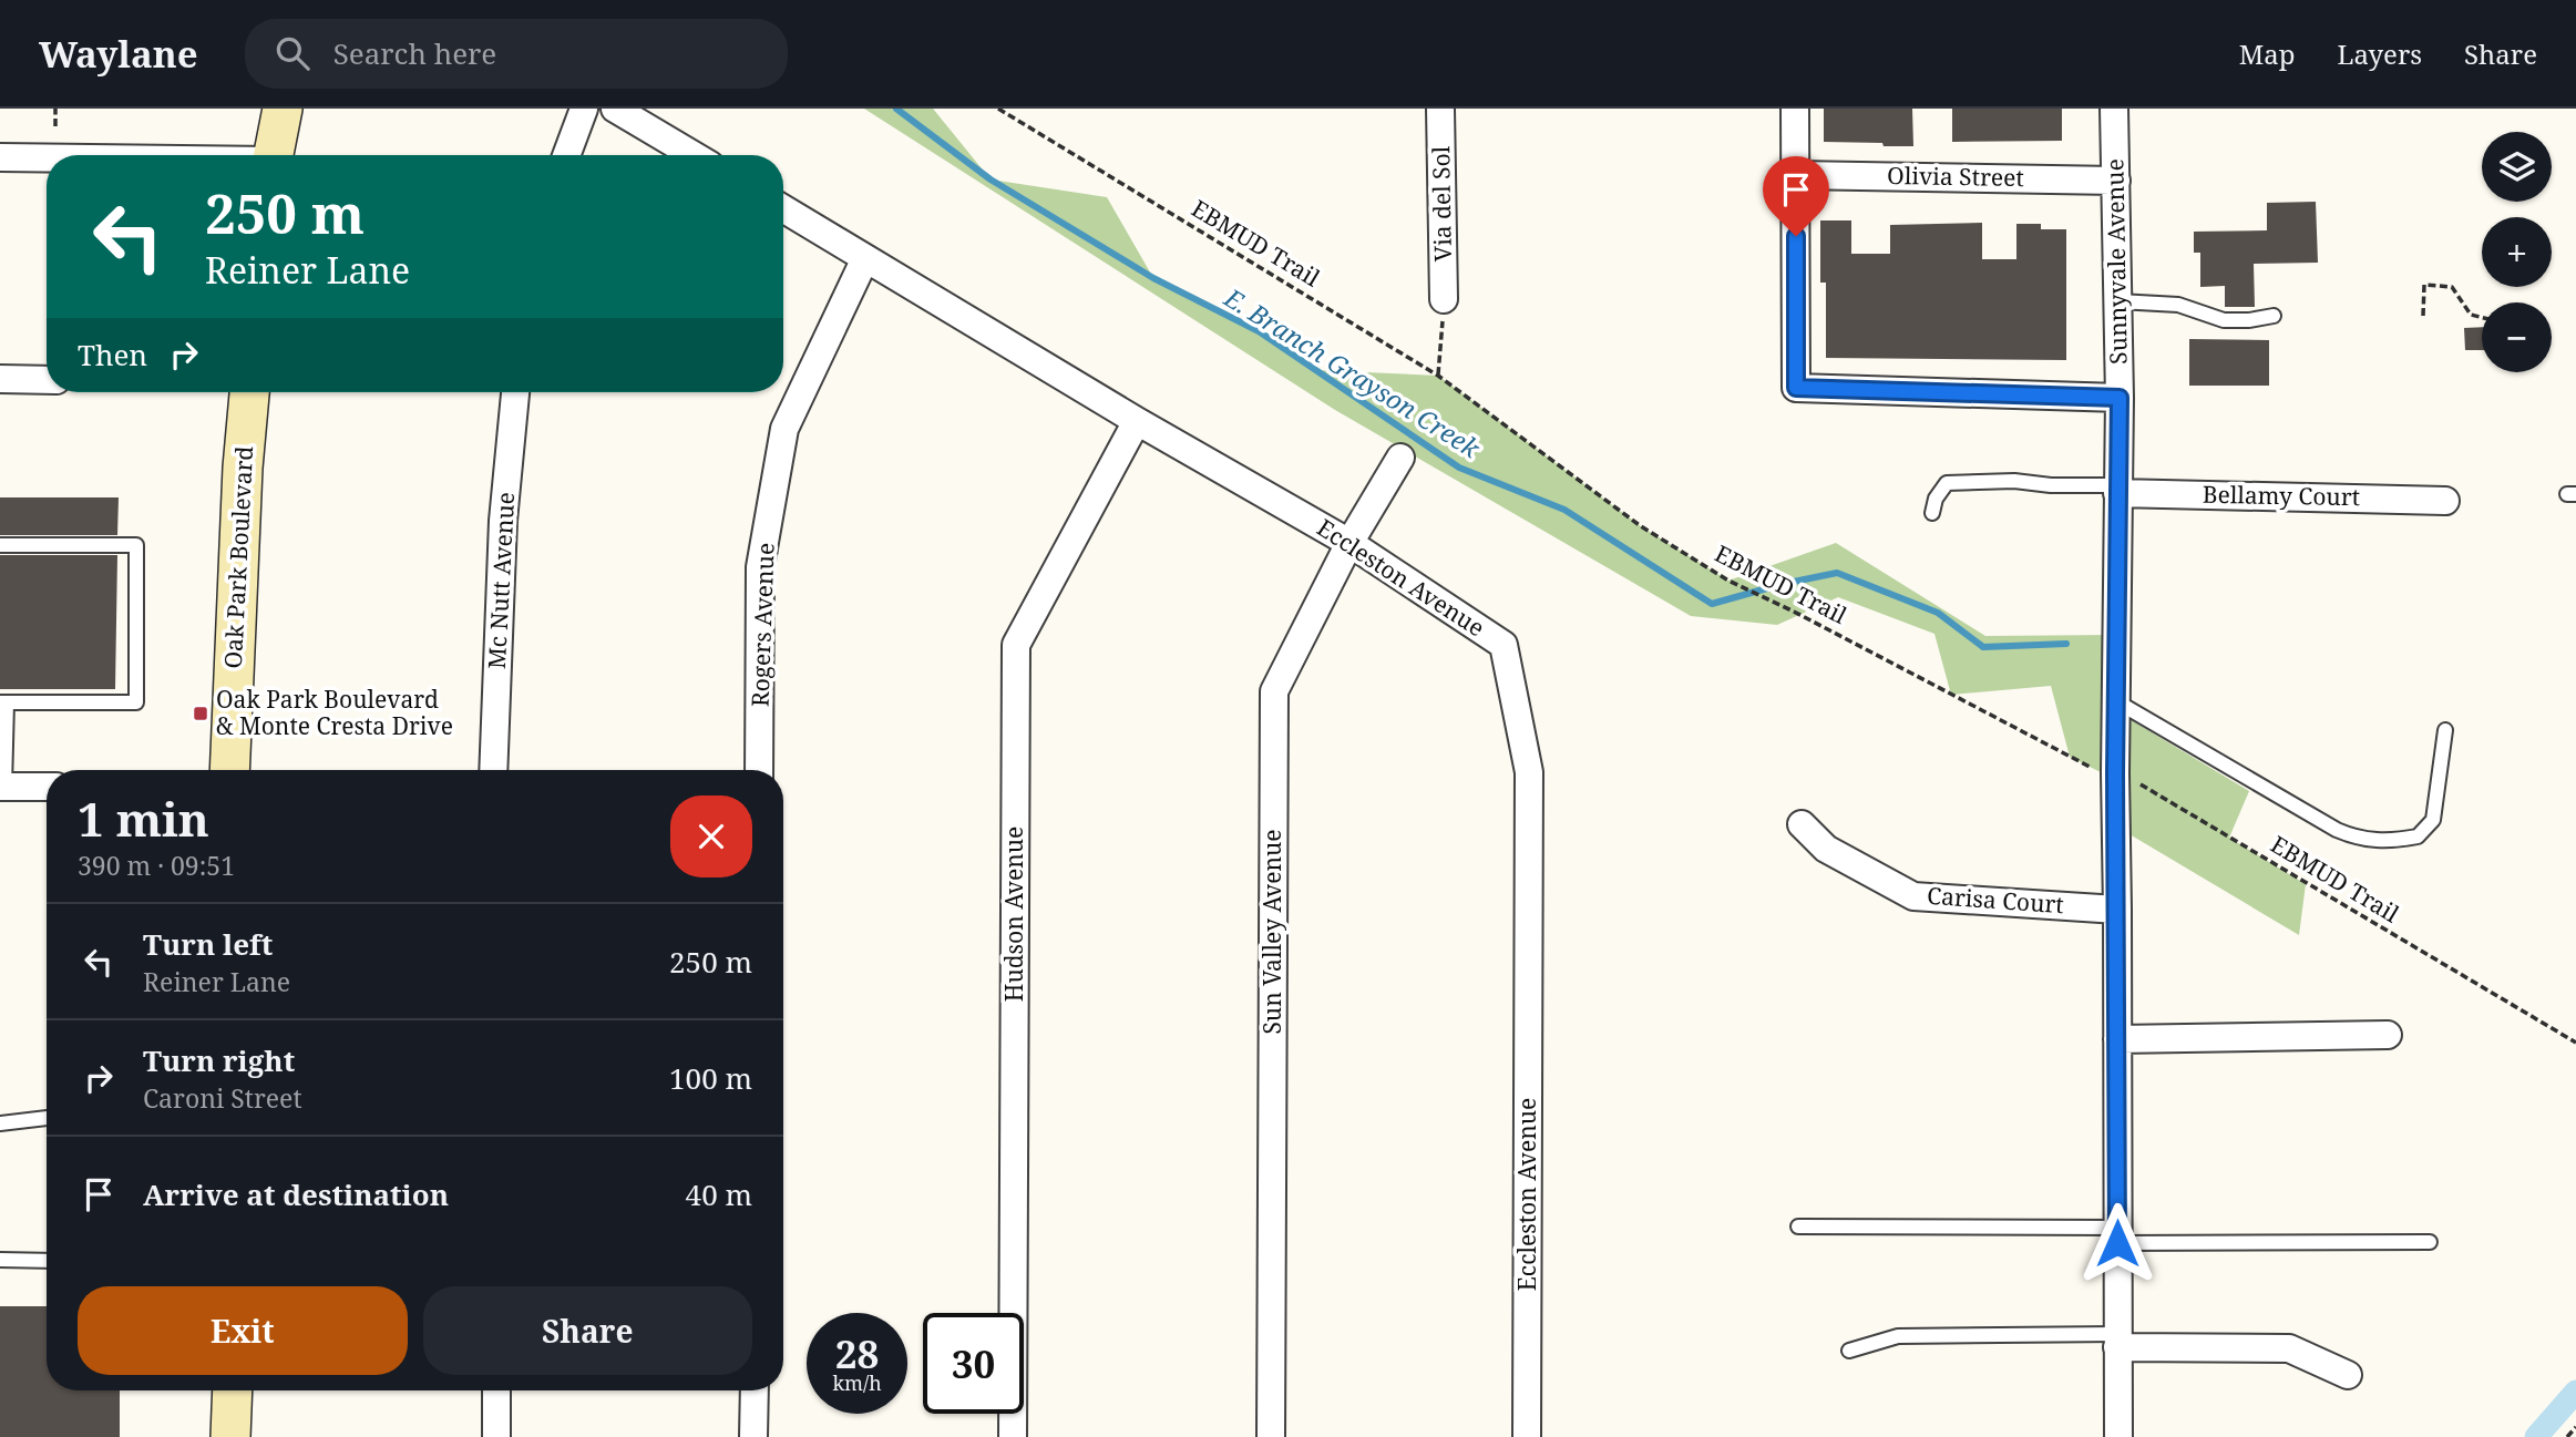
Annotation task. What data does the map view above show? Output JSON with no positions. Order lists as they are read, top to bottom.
{
  "streets": {
    "street": [
      "Olivia Street",
      "Via del Sol",
      "Sunnyvale Avenue",
      "Bellamy Court",
      "Oak Park Boulevard",
      "Eccleston Avenue",
      "Mc Nutt Avenue",
      "Rogers Avenue",
      "Carisa Court",
      "Hudson Avenue",
      "Sun Valley Avenue"
    ],
    "path": ["EBMUD Trail"]
  },
  "crossings": [
    ["Olivia Street", "Sunnyvale Avenue"],
    ["EBMUD Trail", "Sunnyvale Avenue"],
    ["Sunnyvale Avenue", "Bellamy Court"],
    ["Sunnyvale Avenue", "Carisa Court"],
    ["Eccleston Avenue", "Rogers Avenue"],
    ["Eccleston Avenue", "Hudson Avenue"],
    ["Eccleston Avenue", "Sun Valley Avenue"]
  ],
  "water": ["E. Branch Grayson Creek"],
  "places": {
    "transit": ["Oak Park Boulevard & Monte Cresta Drive"]
  },
  "page": {
    "header": "Waylane",
    "search": "Search here",
    "nav": ["Map", "Layers", "Share"],
    "map_buttons": ["+", "−"],
    "turn": ["250 m", "Reiner Lane"],
    "then": "Then",
    "heading": ["1 min", "390 m · 09:51"],
    "list": [
      {
        "name": "Turn left",
        "note": "Reiner Lane",
        "value": "250 m"
      },
      {
        "name": "Turn right",
        "note": "Caroni Street",
        "value": "100 m"
      },
      {
        "name": "Arrive at destination",
        "value": "40 m"
      }
    ],
    "buttons": ["Exit", "Share"],
    "speed": "28 km/h",
    "limit": "30"
  }
}
